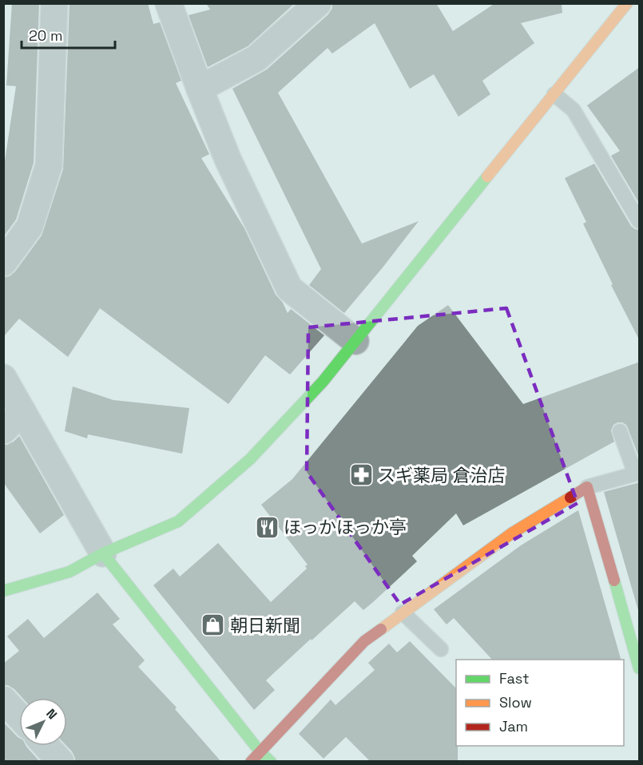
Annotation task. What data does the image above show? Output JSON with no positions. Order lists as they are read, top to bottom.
{
  "places": {
    "pharmacy": ["スギ薬局 倉治店"],
    "restaurant": ["ほっかほっか亭"],
    "shop": ["朝日新聞"]
  },
  "legend": ["Fast", "Slow", "Jam"],
  "scale_bar": "20 m",
  "north": "top right"
}
